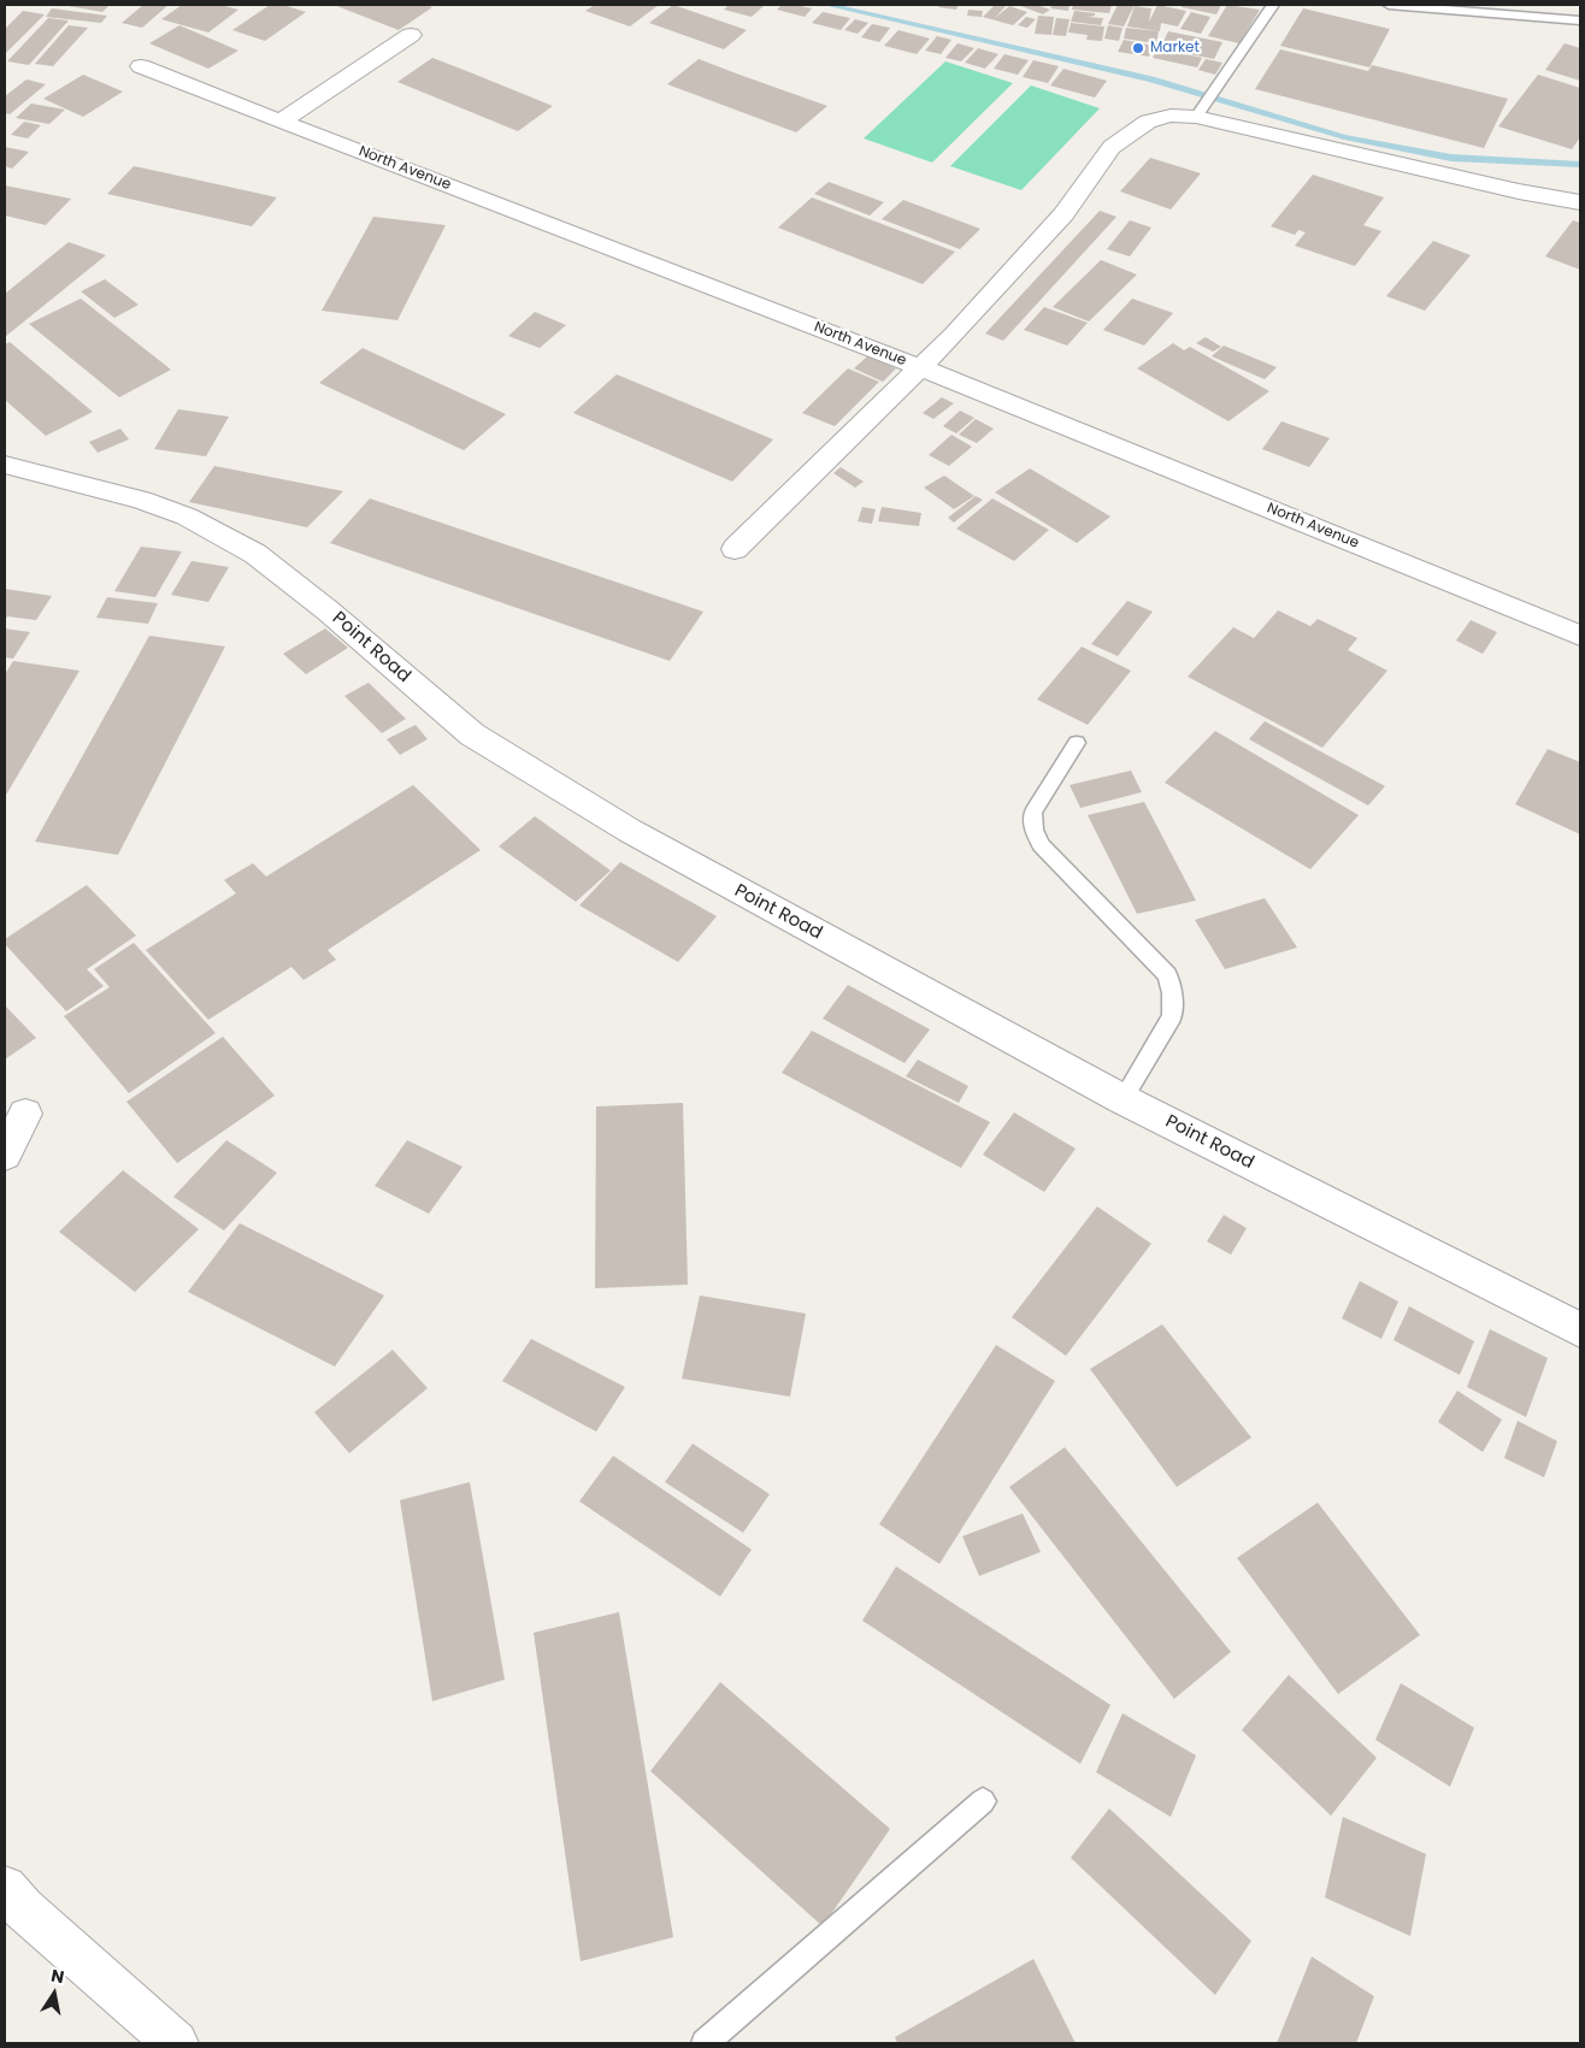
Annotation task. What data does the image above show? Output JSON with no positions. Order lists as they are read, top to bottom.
{
  "streets": {
    "street": ["North Avenue", "Point Road"]
  },
  "places": ["Market"],
  "north": "top"
}
